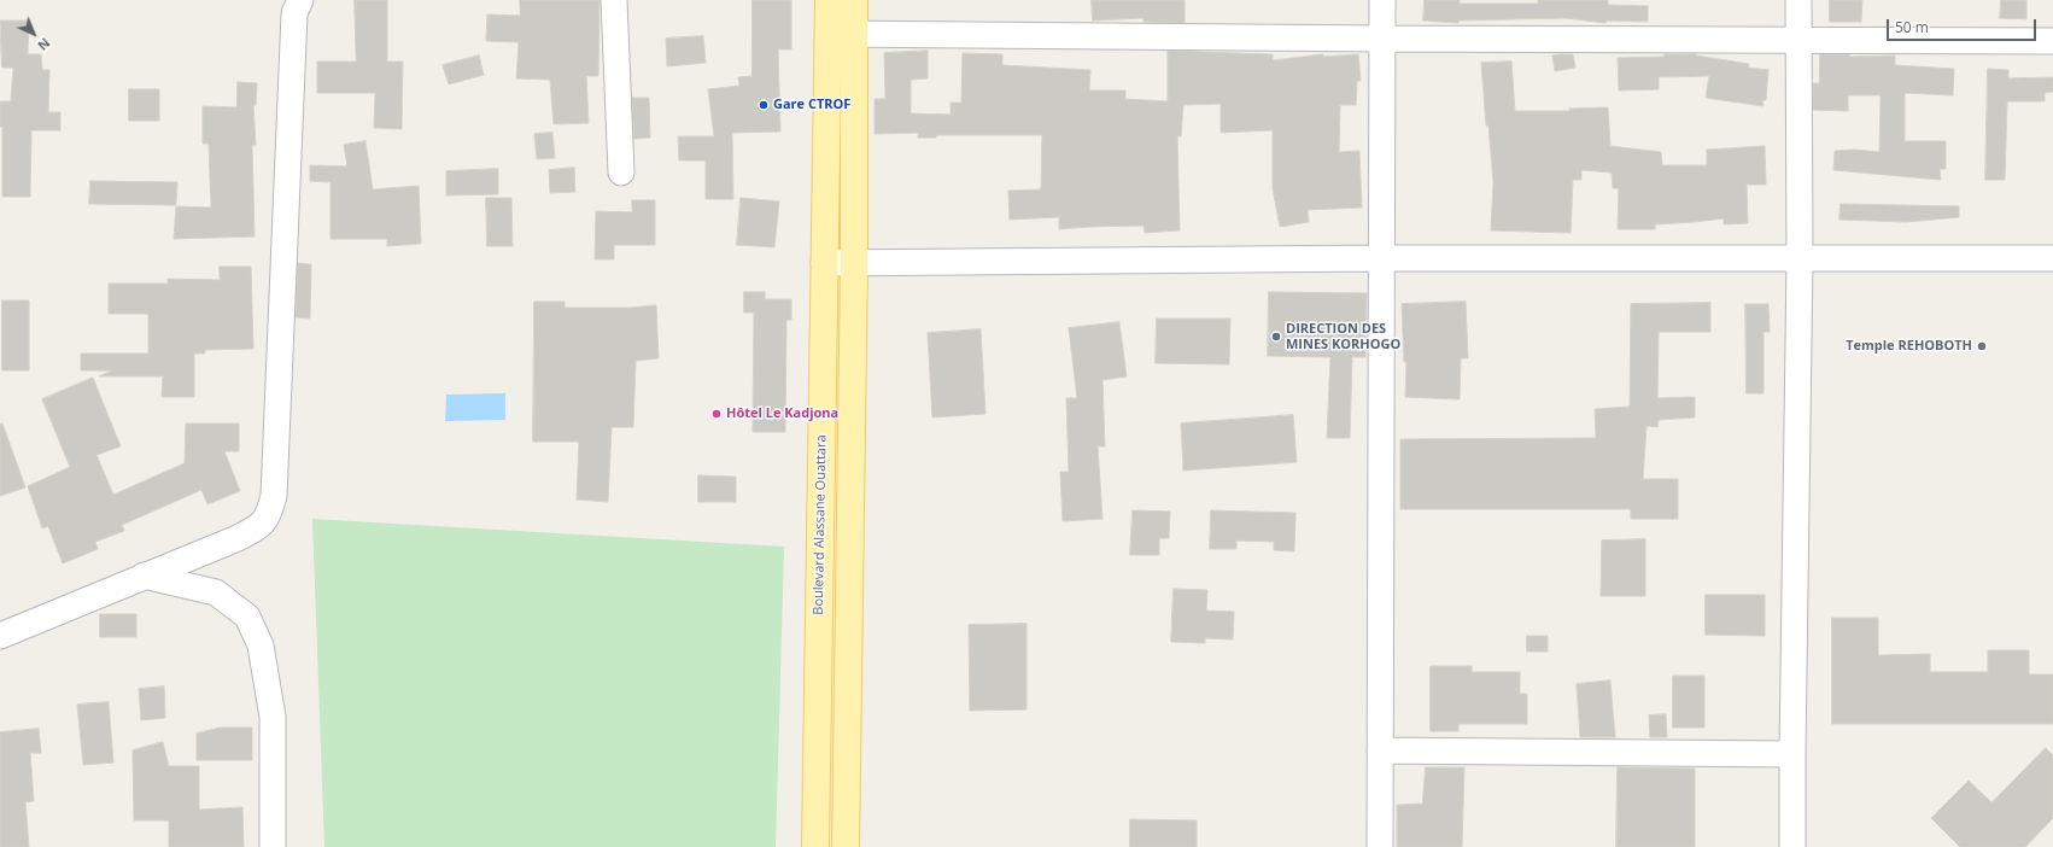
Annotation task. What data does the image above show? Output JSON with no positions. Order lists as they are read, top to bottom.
{
  "streets": {
    "main road": ["Boulevard Alassane Ouattara"]
  },
  "places": [
    "Gare CTROF",
    "DIRECTION DES MINES KORHOGO",
    "Temple REHOBOTH",
    "Hôtel Le Kadjona"
  ],
  "scale_bar": "50 m",
  "north": "bottom right"
}
